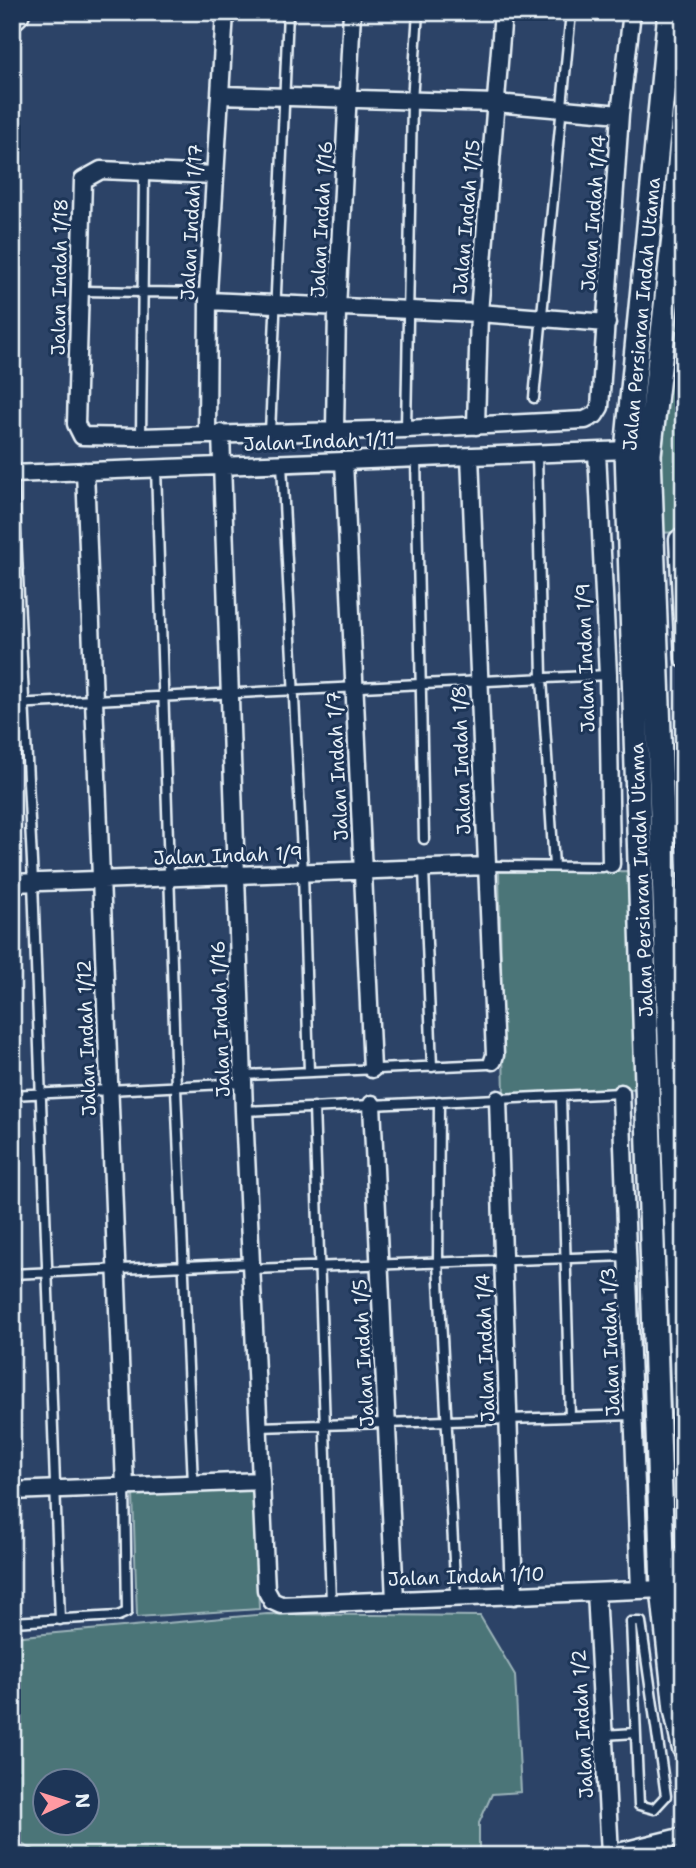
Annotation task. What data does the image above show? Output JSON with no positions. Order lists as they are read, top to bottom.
{
  "streets": {
    "main road": ["Jalan Persiaran Indah Utama"],
    "street": [
      "Jalan Indah 1/14",
      "Jalan Indah 1/15",
      "Jalan Indah 1/16",
      "Jalan Indah 1/17",
      "Jalan Indah 1/18",
      "Jalan Indah 1/11",
      "Jalan Indan 1/9",
      "Jalan Indah 1/8",
      "Jalan Indah 1/7",
      "Jalan Indah 1/9",
      "Jalan Indah 1/12",
      "Jalan Indah 1/3",
      "Jalan Indah 1/4",
      "Jalan Indah 1/5",
      "Jalan Indah 1/10",
      "Jalan Indah 1/2"
    ]
  },
  "crossings": [
    ["Jalan Indah 1/14", "Jalan Indah 1/11"],
    ["Jalan Indah 1/15", "Jalan Indah 1/11"],
    ["Jalan Indah 1/16", "Jalan Indah 1/17"],
    ["Jalan Indah 1/16", "Jalan Indah 1/11"],
    ["Jalan Indah 1/16", "Jalan Indah 1/9"],
    ["Jalan Indah 1/16", "Jalan Indah 1/10"],
    ["Jalan Indah 1/17", "Jalan Indah 1/18"],
    ["Jalan Indah 1/17", "Jalan Indah 1/11"],
    ["Jalan Indah 1/18", "Jalan Indah 1/11"],
    ["Jalan Persiaran Indah Utama", "Jalan Indah 1/11"],
    ["Jalan Persiaran Indah Utama", "Jalan Indah 1/3"],
    ["Jalan Persiaran Indah Utama", "Jalan Indah 1/10"],
    ["Jalan Indah 1/11", "Jalan Indan 1/9"],
    ["Jalan Indah 1/11", "Jalan Indah 1/8"],
    ["Jalan Indah 1/11", "Jalan Indah 1/7"],
    ["Jalan Indah 1/11", "Jalan Indah 1/12"],
    ["Jalan Indah 1/8", "Jalan Indah 1/9"],
    ["Jalan Indah 1/7", "Jalan Indah 1/9"],
    ["Jalan Indah 1/9", "Jalan Indah 1/12"],
    ["Jalan Indah 1/3", "Jalan Indah 1/10"],
    ["Jalan Indah 1/4", "Jalan Indah 1/10"],
    ["Jalan Indah 1/5", "Jalan Indah 1/10"],
    ["Jalan Indah 1/10", "Jalan Indah 1/2"]
  ],
  "north": "right"
}
